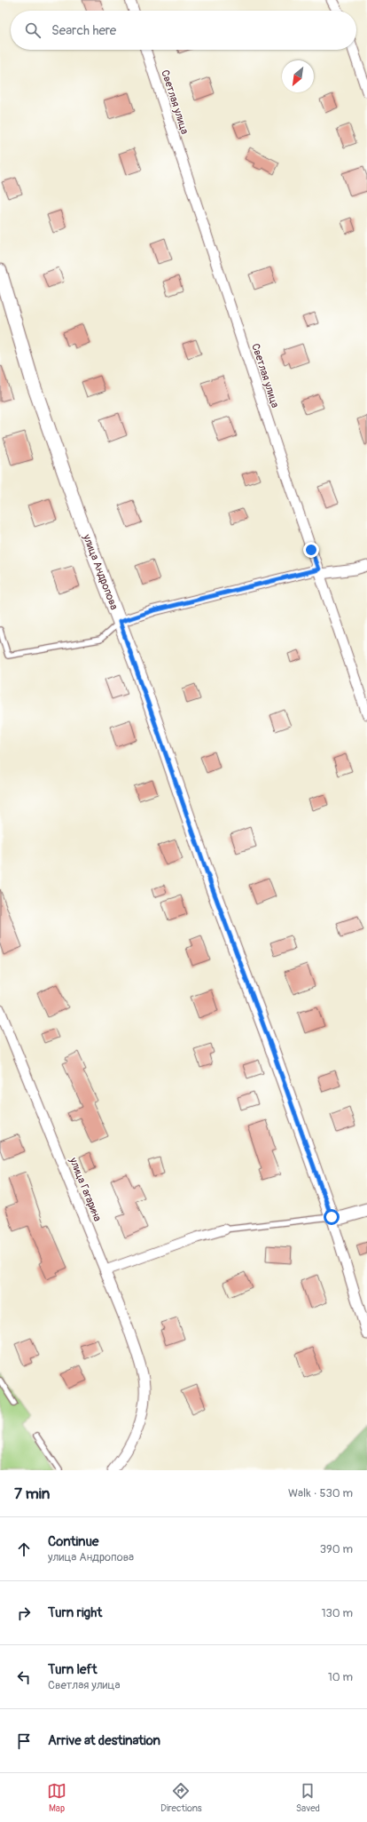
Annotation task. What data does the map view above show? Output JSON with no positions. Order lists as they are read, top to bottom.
{
  "streets": {
    "street": ["Светлая улица", "улица Андропова", "улица Гагарина"]
  },
  "north": "bottom left",
  "page": {
    "search": "Search here",
    "heading": ["7 min", "Walk · 530 m"],
    "list": [
      ["Continue", "улица Андропова", "390 m"],
      ["Turn right", "130 m"],
      ["Turn left", "Светлая улица", "10 m"],
      "Arrive at destination"
    ],
    "nav": ["Map", "Directions", "Saved"]
  }
}
